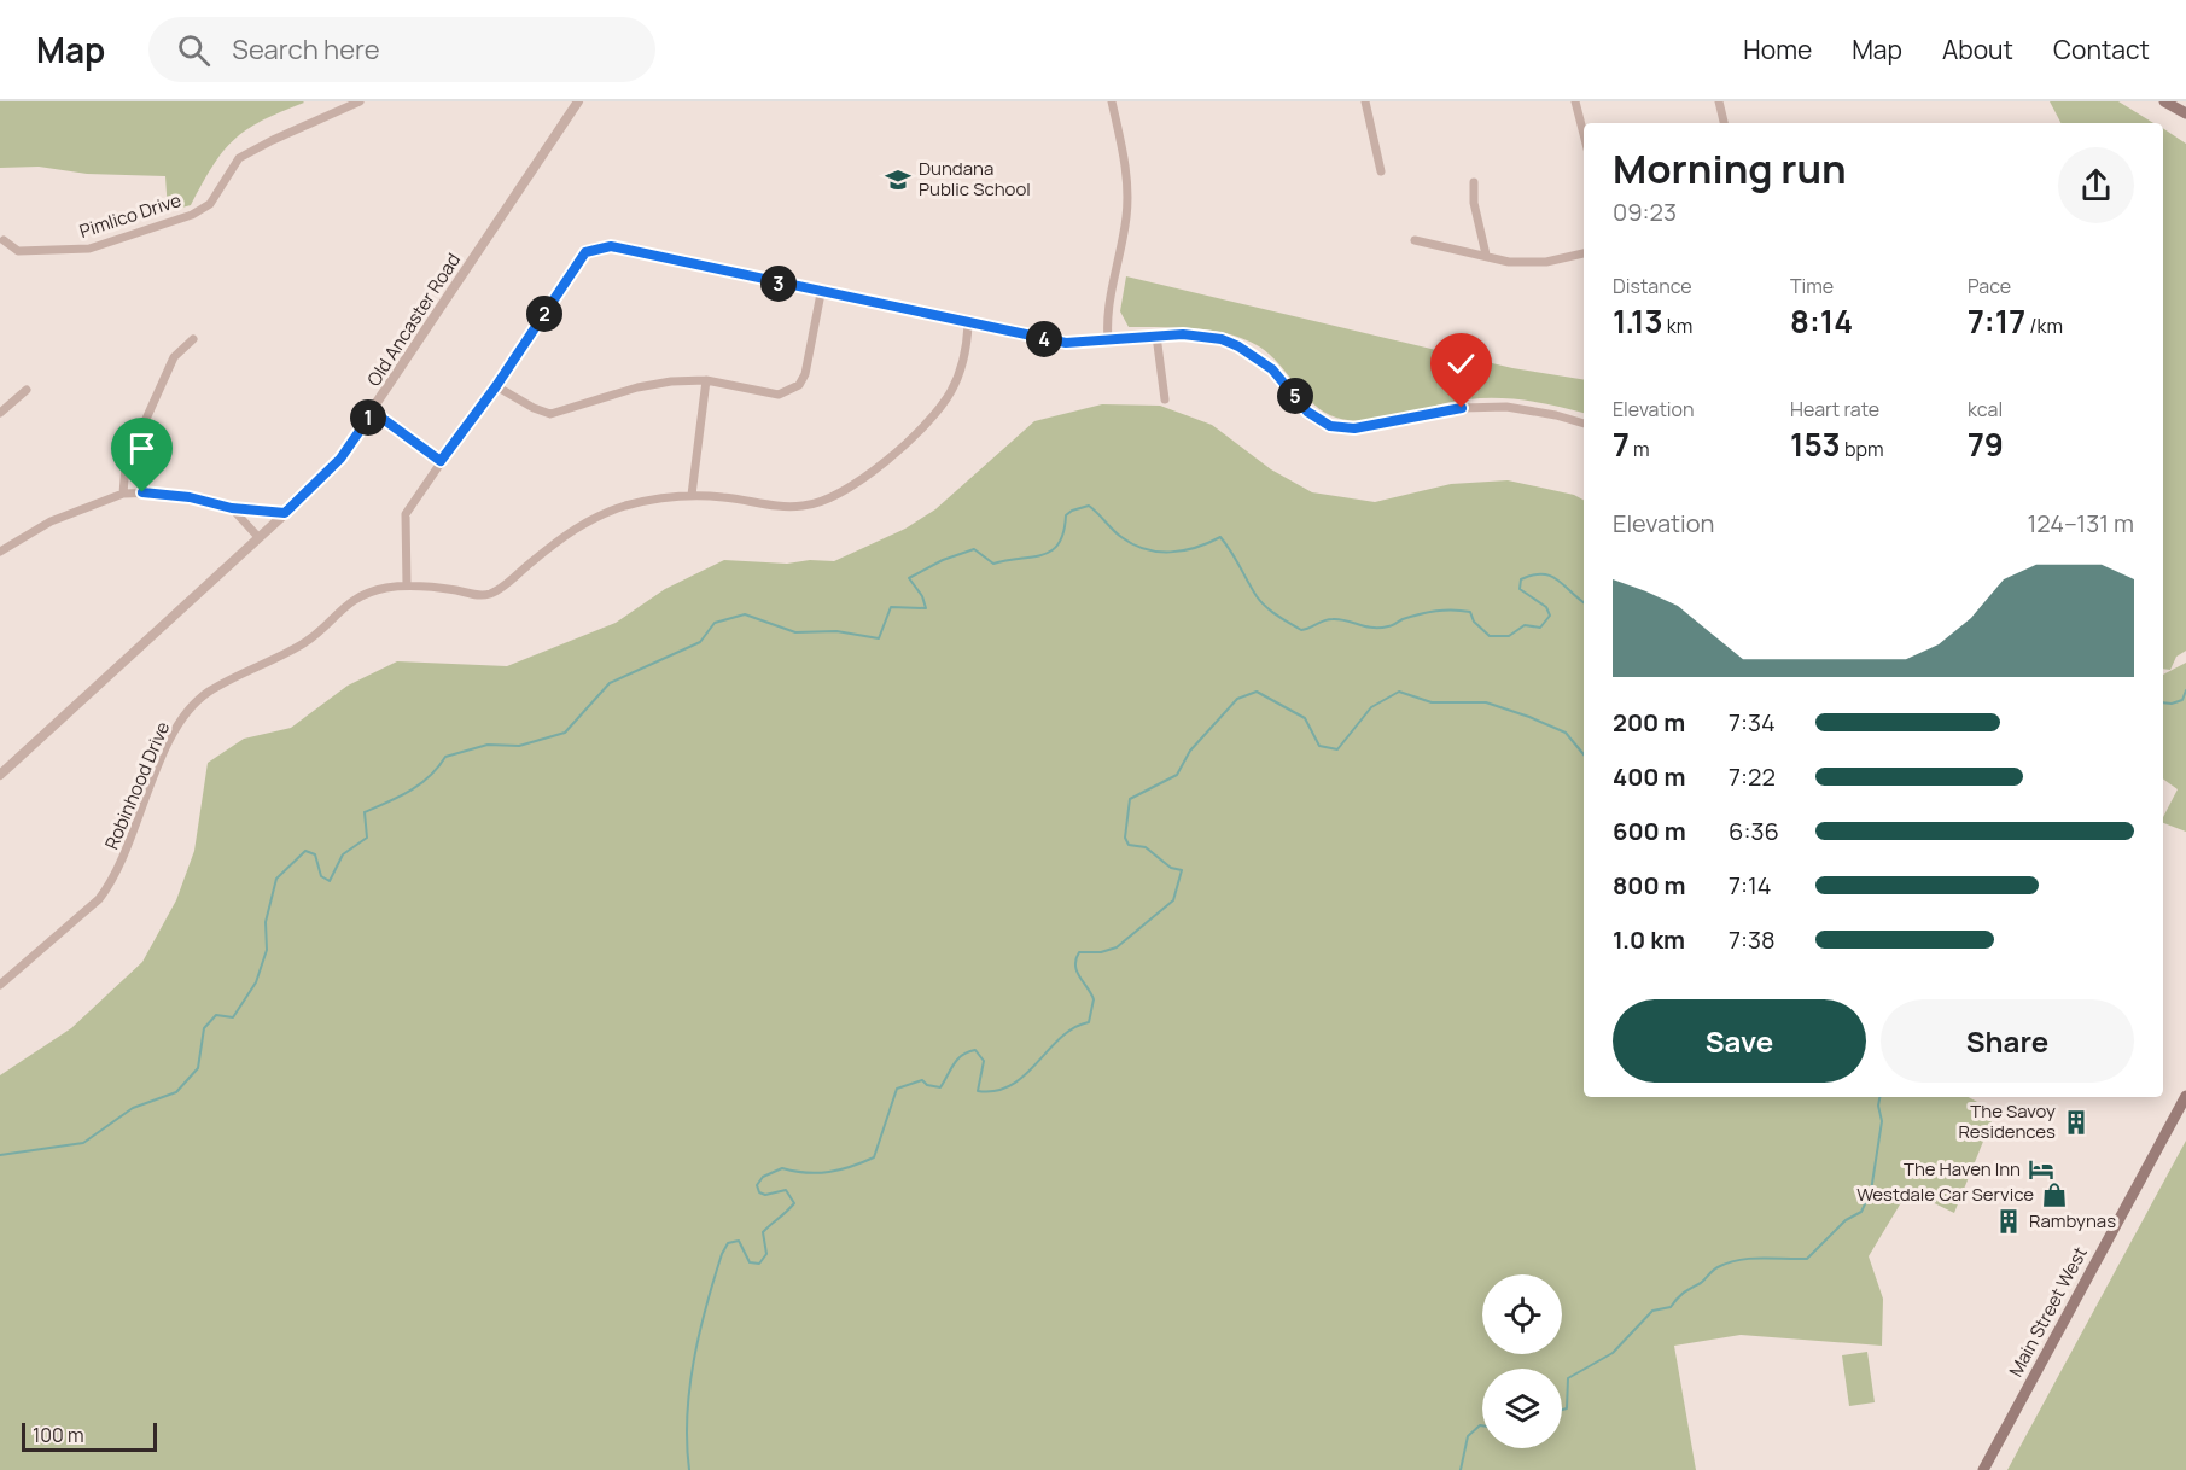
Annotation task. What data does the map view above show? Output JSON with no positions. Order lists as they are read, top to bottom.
{
  "streets": {
    "main road": ["Main Street West"],
    "street": ["Pimlico Drive", "Old Ancaster Road", "Robinhood Drive"]
  },
  "places": {
    "school or university": ["Dundana Public School"],
    "building": ["The Savoy Residences", "Rambynas"],
    "hotel": ["The Haven Inn"],
    "shop": ["Westdale Car Service"]
  },
  "scale_bar": "100 m",
  "page": {
    "header": "Map",
    "search": "Search here",
    "nav": [
      "Home",
      "Map",
      "About",
      "Contact"
    ],
    "heading": ["Morning run", "09:23"],
    "stats": [
      ["Distance", "1.13 km"],
      ["Time", "8:14"],
      ["Pace", "7:17 /km"],
      ["Elevation", "7 m"],
      ["Heart rate", "153 bpm"],
      ["kcal", "79"]
    ],
    "pins": [
      "3",
      "2",
      "4",
      "5",
      "1"
    ],
    "chart": ["Elevation", "124–131 m"],
    "list": [
      {
        "name": "200 m",
        "note": "7:34"
      },
      {
        "name": "400 m",
        "note": "7:22"
      },
      {
        "name": "600 m",
        "note": "6:36"
      },
      {
        "name": "800 m",
        "note": "7:14"
      },
      {
        "name": "1.0 km",
        "note": "7:38"
      }
    ],
    "buttons": ["Save", "Share"],
    "scale": "100 m"
  }
}
